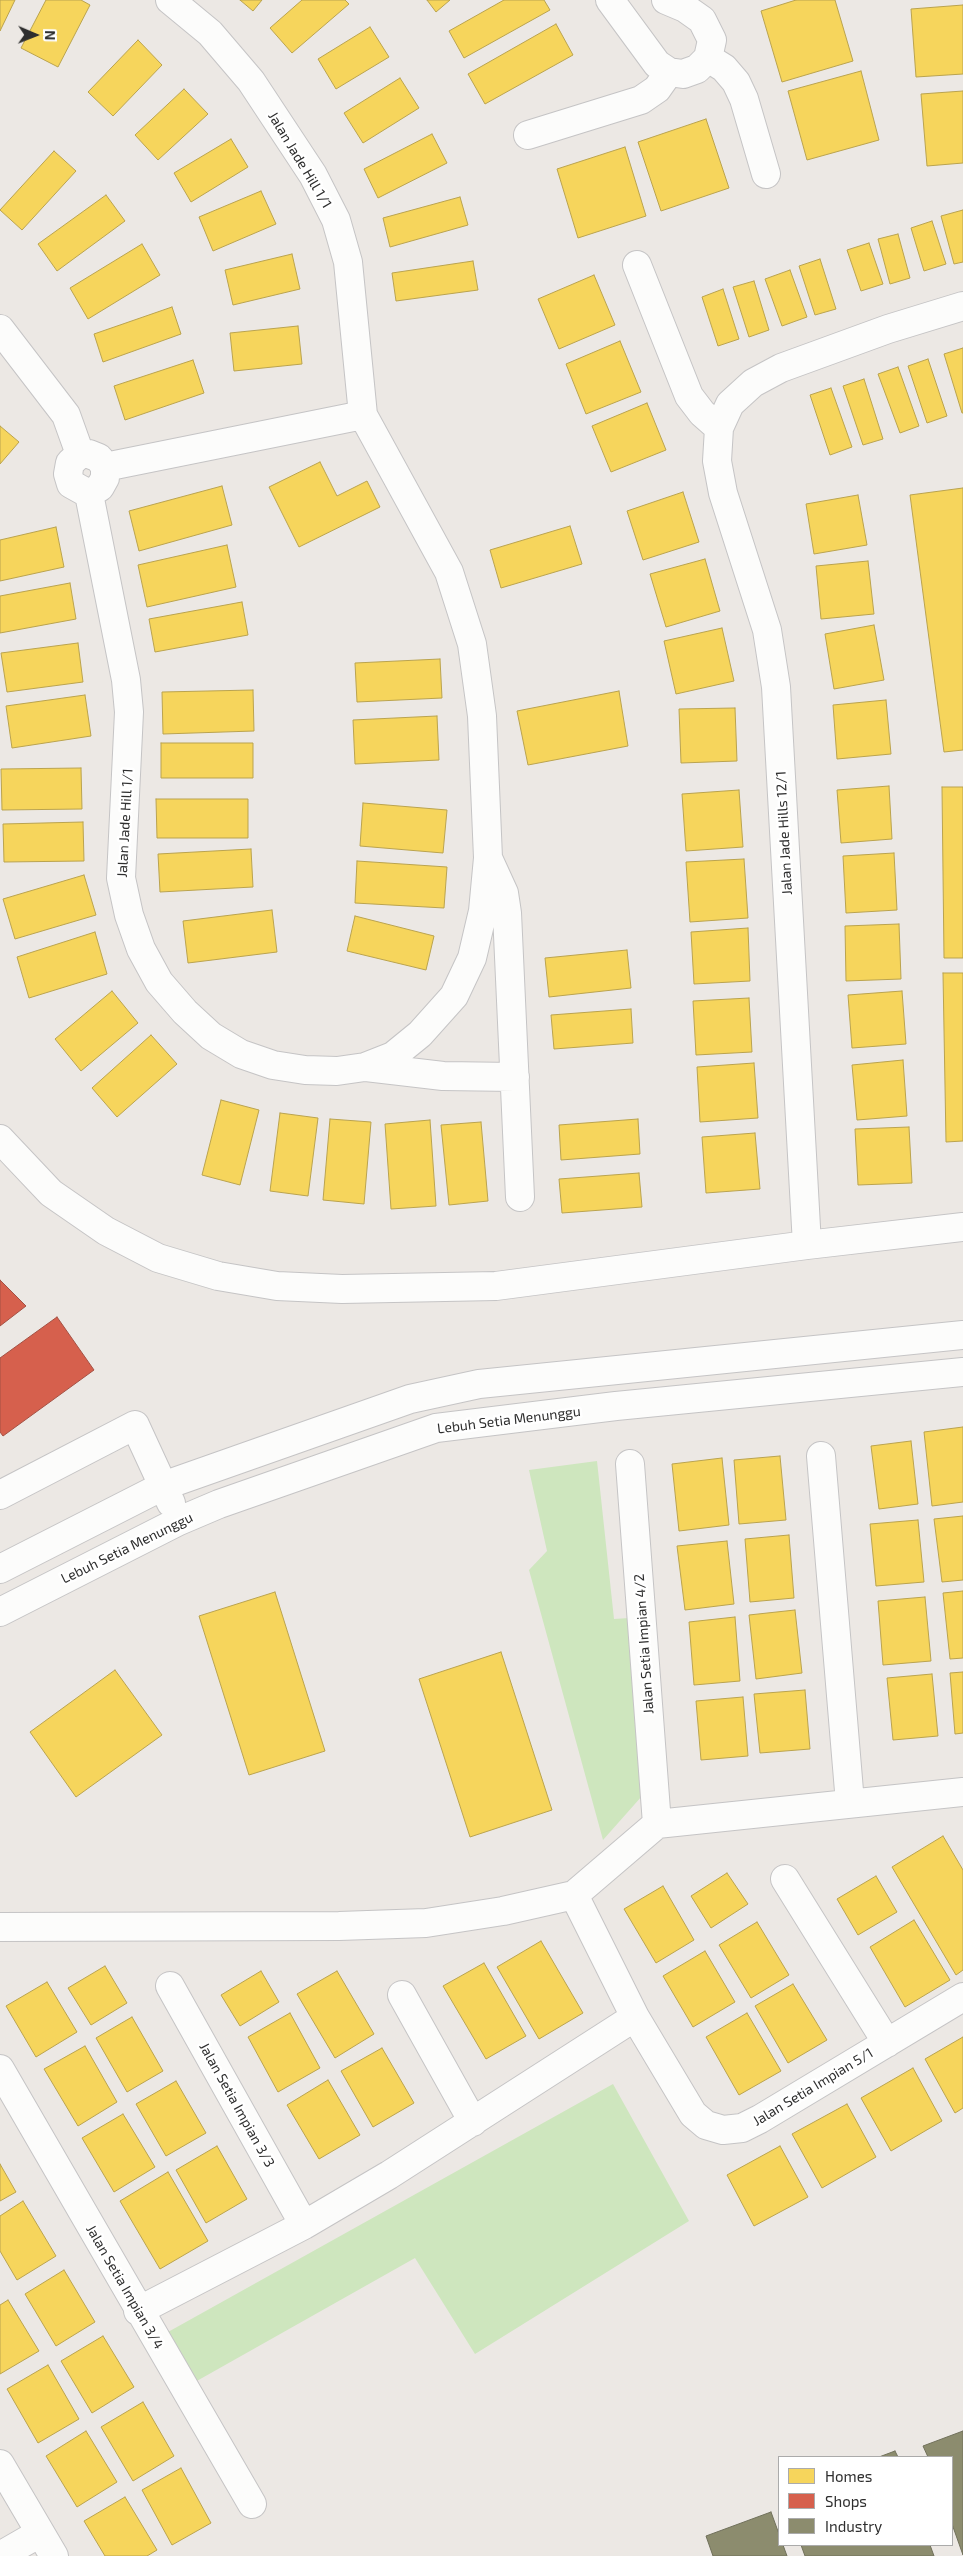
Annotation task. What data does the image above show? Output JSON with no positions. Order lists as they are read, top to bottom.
{
  "streets": {
    "street": [
      "Jalan Jade Hill 1/1",
      "Jalan Jade Hills 12/1",
      "Lebuh Setia Menunggu",
      "Jalan Setia Impian 4/2",
      "Jalan Setia Impian 5/1",
      "Jalan Setia Impian 3/3",
      "Jalan Setia Impian 3/4"
    ]
  },
  "legend": ["Homes", "Shops", "Industry"],
  "north": "right"
}
